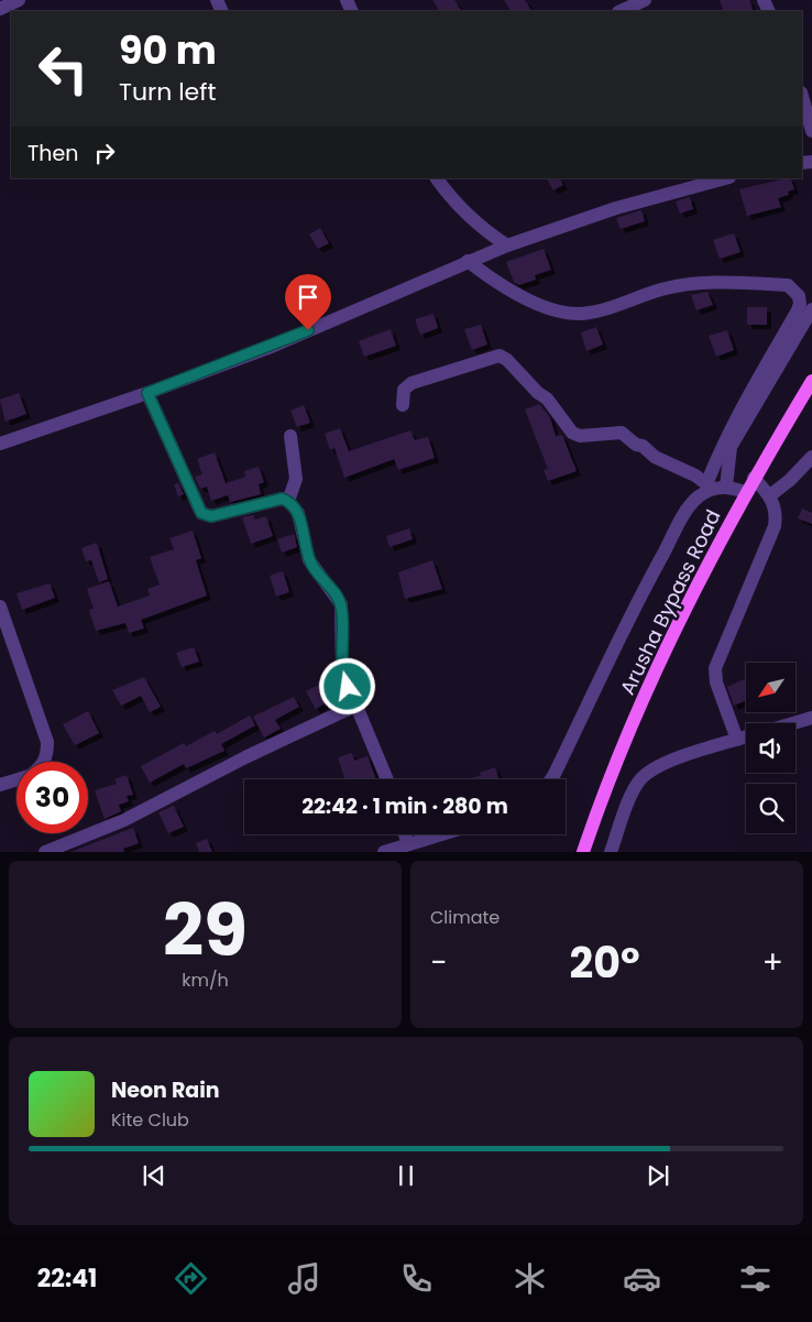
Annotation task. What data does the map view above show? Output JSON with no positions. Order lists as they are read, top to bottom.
{
  "streets": {
    "main road": ["Arusha Bypass Road"]
  },
  "north": "bottom left",
  "page": {
    "turn": ["90 m", "Turn left"],
    "then": "Then",
    "limit": "30",
    "trip": "22:42 · 1 min · 280 m",
    "tile": [
      ["29", "km/h"],
      "Climate"
    ],
    "heat": ["−", "20°", "+"],
    "song": ["Neon Rain", "Kite Club"],
    "tabs": "22:41"
  }
}
